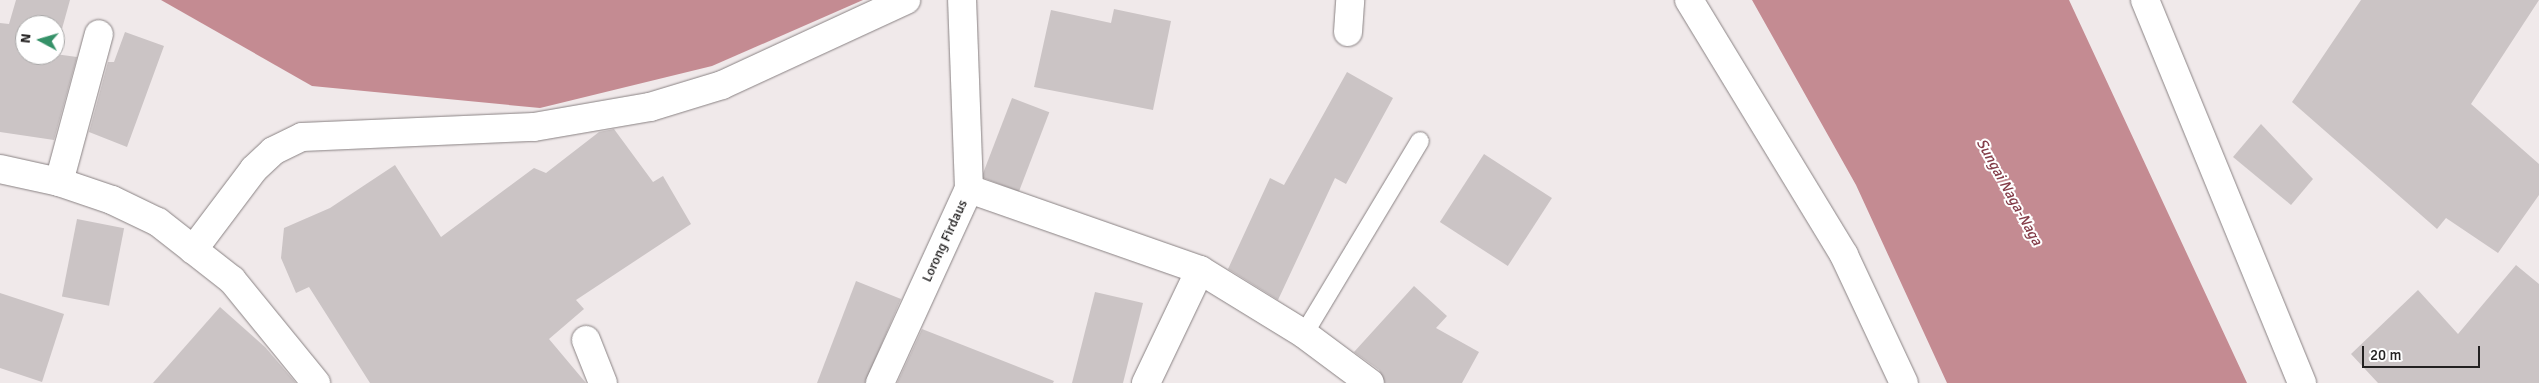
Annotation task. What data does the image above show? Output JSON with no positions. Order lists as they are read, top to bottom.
{
  "streets": {
    "street": ["Lorong Firdaus"]
  },
  "water": ["Sungai Naga-Naga"],
  "scale_bar": "20 m",
  "north": "left"
}
